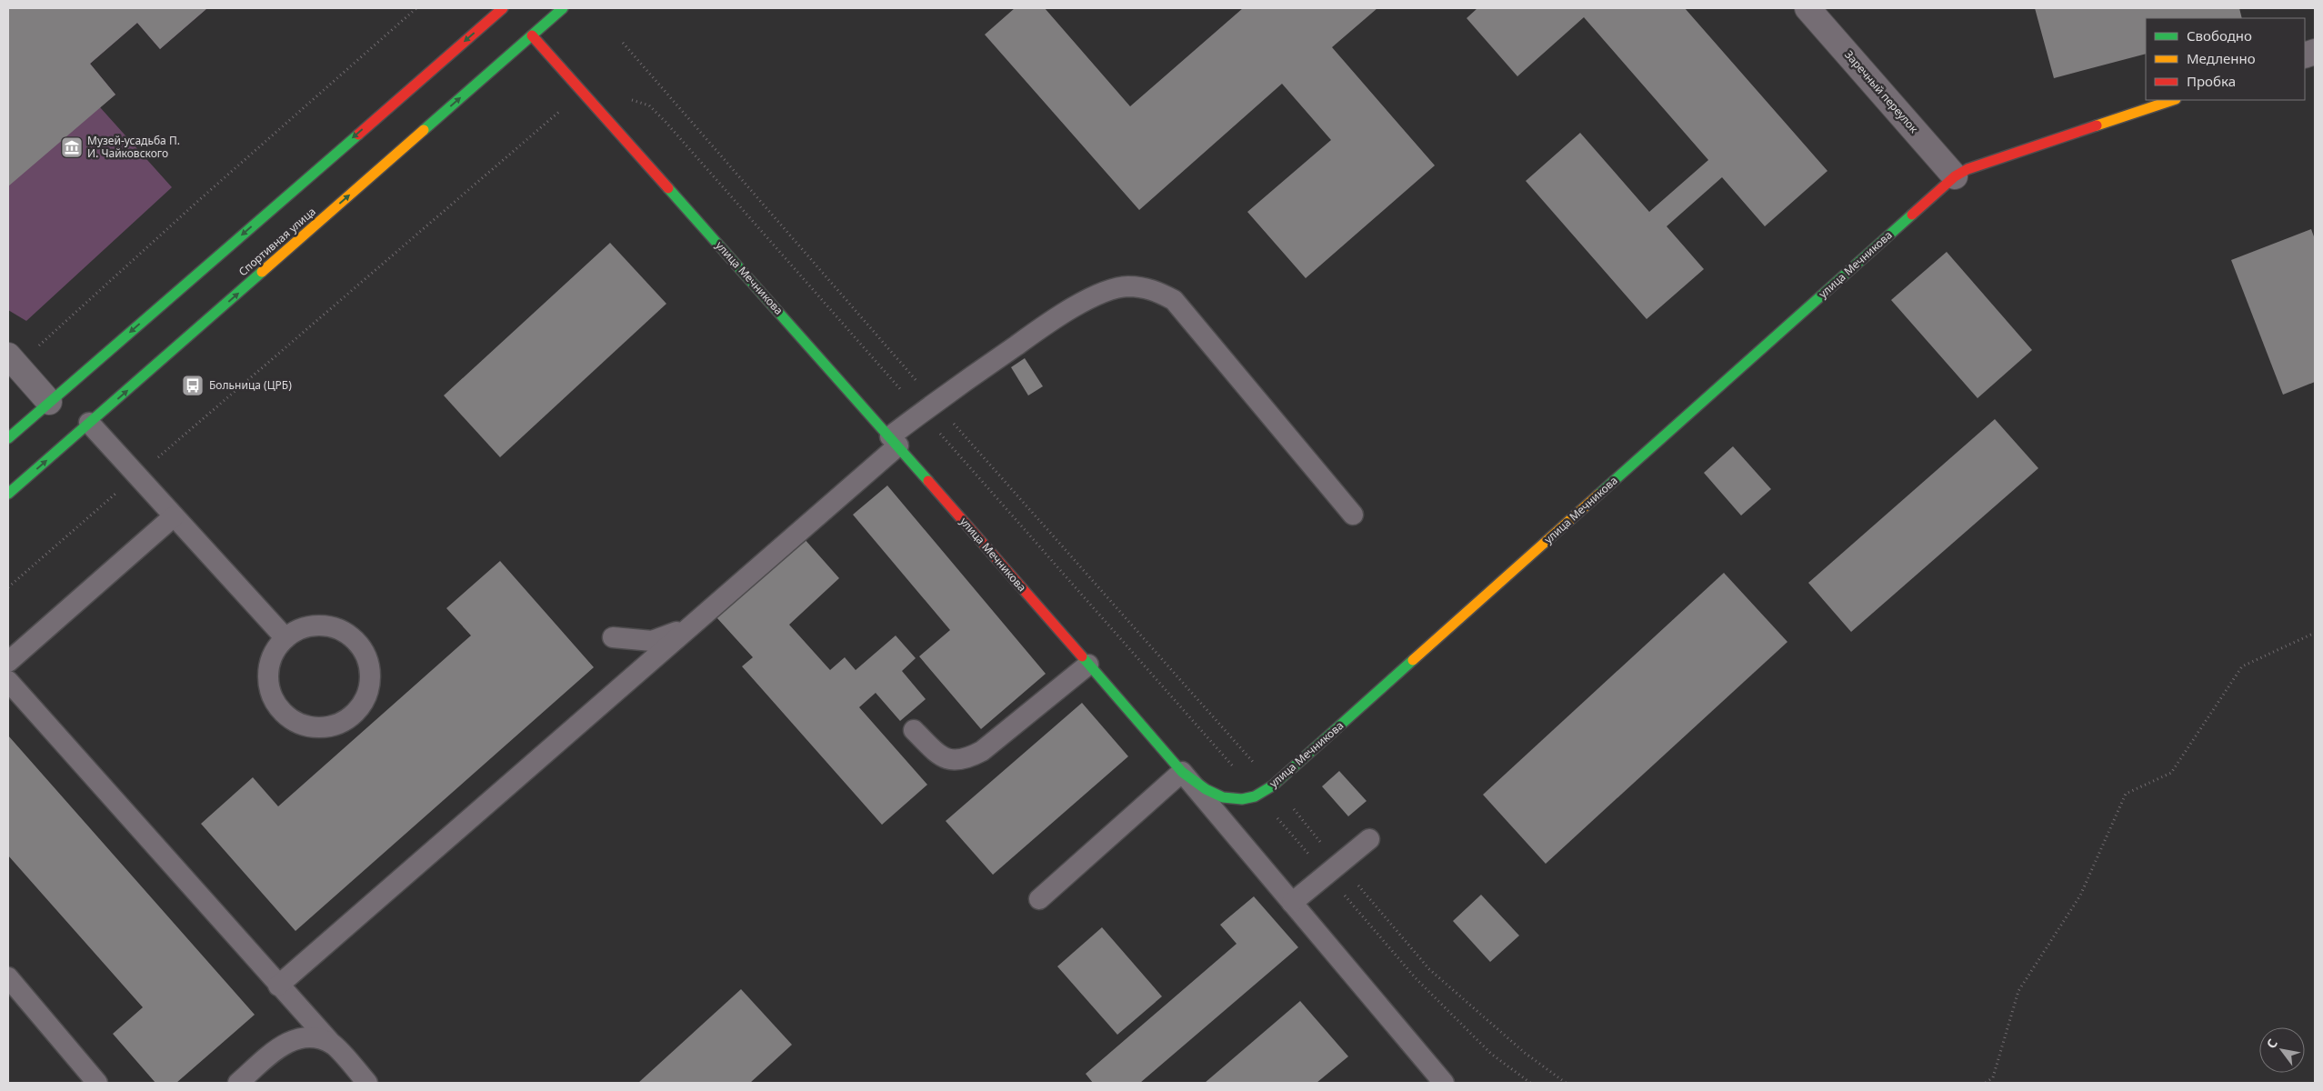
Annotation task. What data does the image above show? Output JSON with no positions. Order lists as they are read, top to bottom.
{
  "streets": {
    "main road": ["Спортивная улица", "улица Мечникова"],
    "street": ["Заречный переулок"]
  },
  "crossings": [
    ["Заречный переулок", "улица Мечникова"],
    ["Спортивная улица", "улица Мечникова"]
  ],
  "places": {
    "museum": ["Музей-усадьба П. И. Чайковского"],
    "bus stop": ["Больница (ЦРБ)"]
  },
  "legend": ["Свободно", "Медленно", "Пробка"],
  "north": "top left"
}
